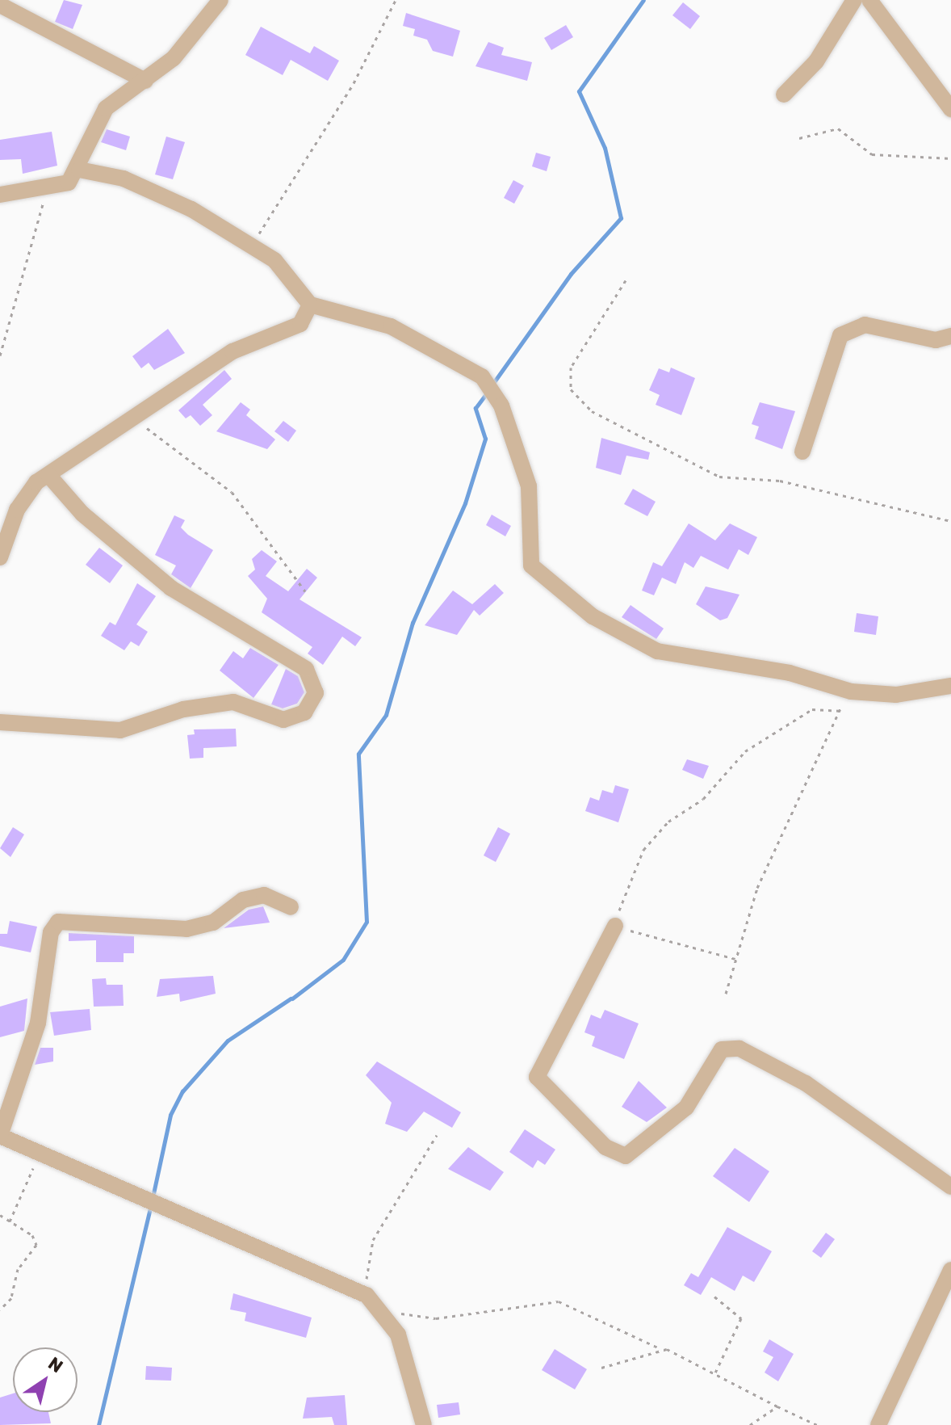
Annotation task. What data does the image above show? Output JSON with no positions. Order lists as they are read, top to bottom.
{
  "north": "top right"
}
